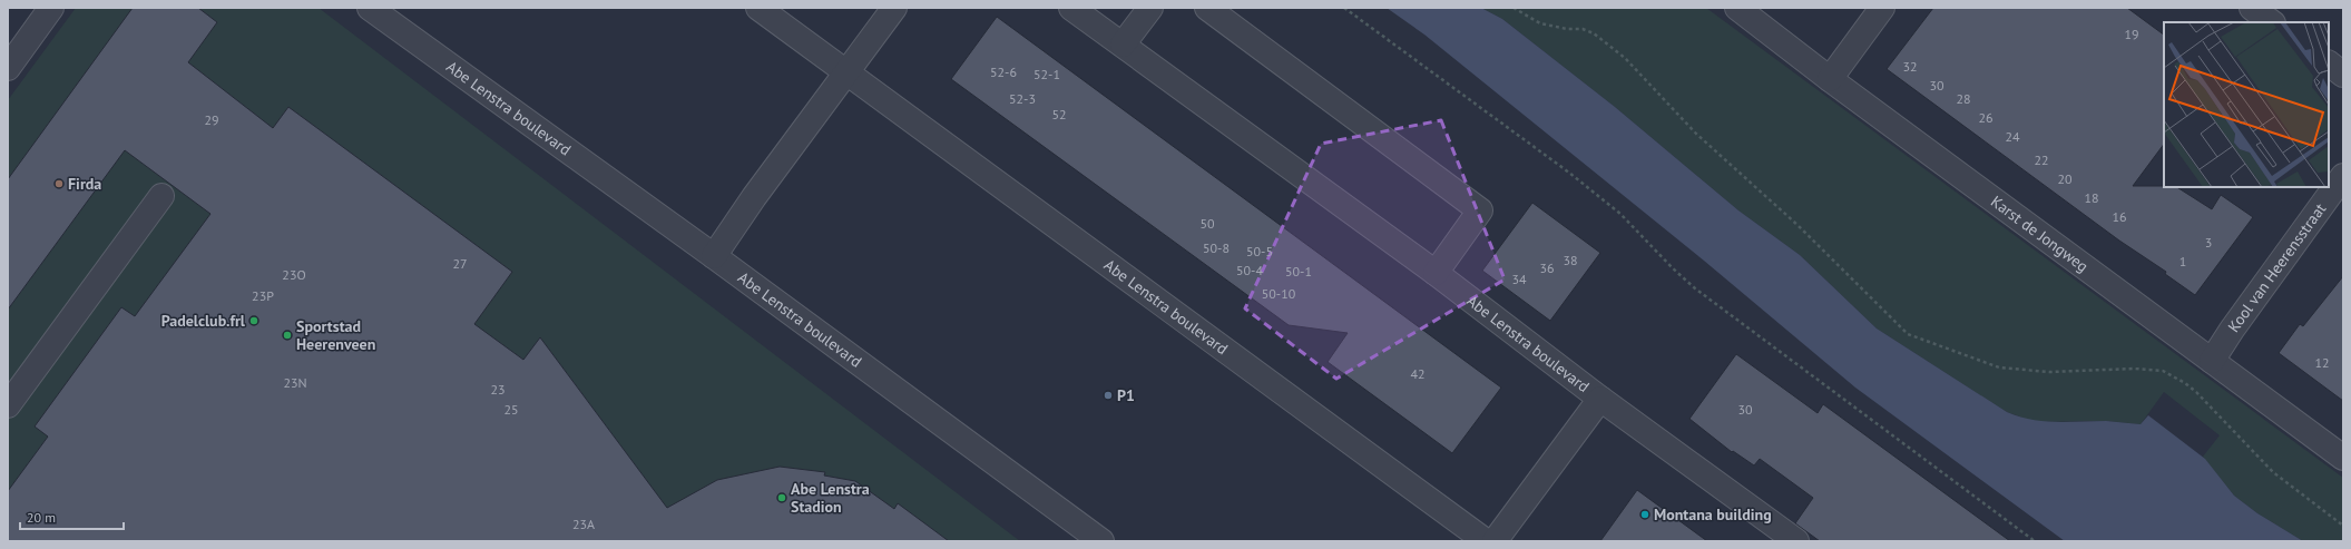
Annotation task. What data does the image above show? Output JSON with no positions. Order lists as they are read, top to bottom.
{
  "streets": {
    "street": ["Abe Lenstra boulevard", "Karst de Jongweg", "Kool van Heerensstraat"]
  },
  "crossings": [
    ["Karst de Jongweg", "Kool van Heerensstraat"]
  ],
  "places": [
    "Firda",
    "Padelclub.frl",
    "Sportstad Heerenveen",
    "P1",
    "Abe Lenstra Stadion",
    "Montana building"
  ],
  "house_numbers": [
    "19",
    "32",
    "52-6",
    "52-1",
    "30",
    "52-3",
    "28",
    "52",
    "26",
    "29",
    "24",
    "22",
    "20",
    "18",
    "16",
    "50",
    "3",
    "50-8",
    "50-5",
    "38",
    "1",
    "27",
    "36",
    "50-4",
    "50-1",
    "23O",
    "34",
    "50-10",
    "23P",
    "12",
    "42",
    "23N",
    "23",
    "25",
    "30",
    "23A"
  ],
  "scale_bar": "20 m"
}
